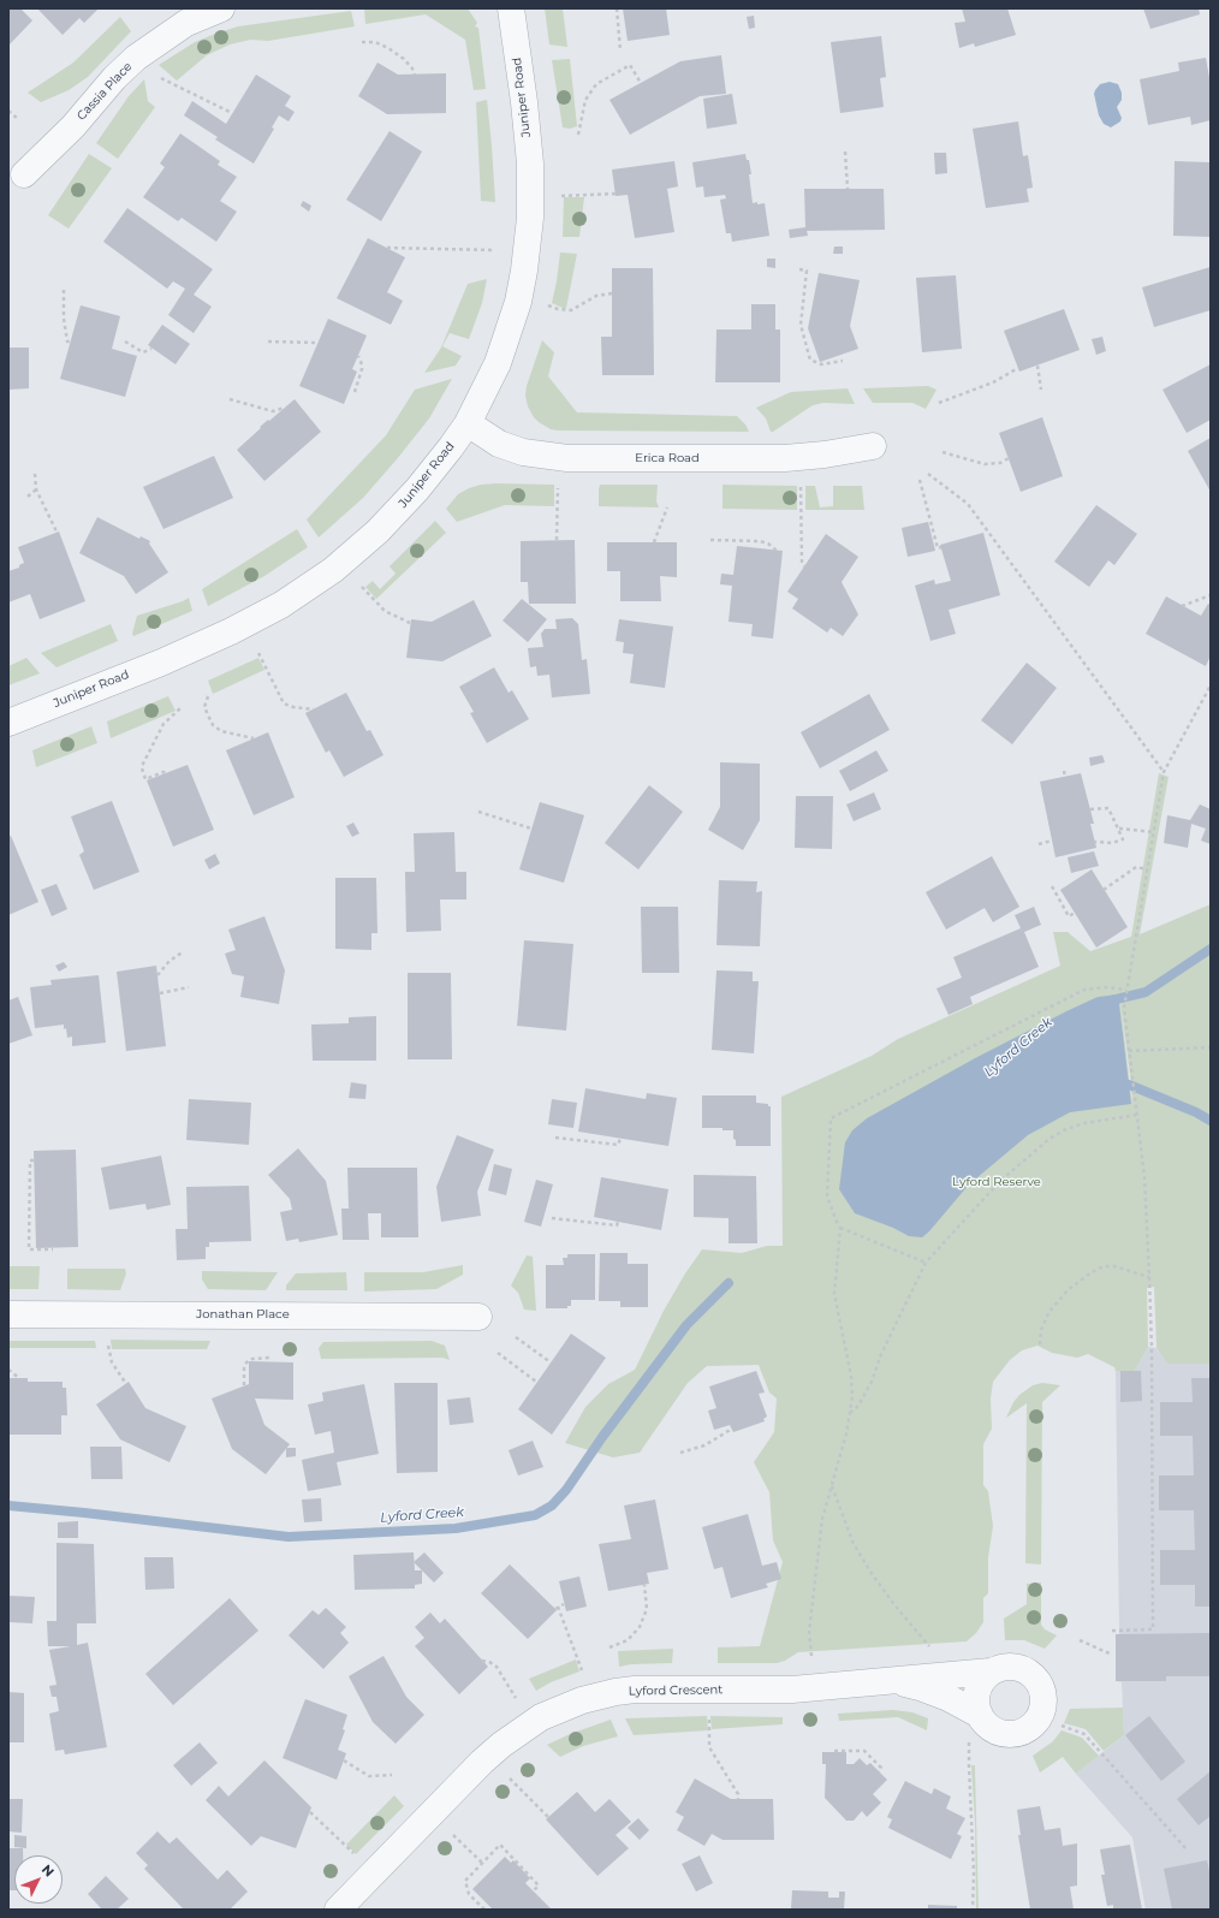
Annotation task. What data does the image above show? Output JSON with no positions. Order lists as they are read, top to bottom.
{
  "streets": {
    "street": [
      "Cassia Place",
      "Juniper Road",
      "Erica Road",
      "Jonathan Place",
      "Lyford Crescent"
    ]
  },
  "crossings": [
    ["Juniper Road", "Erica Road"]
  ],
  "water": ["Lyford Creek"],
  "parks": ["Lyford Reserve"],
  "north": "top right"
}
